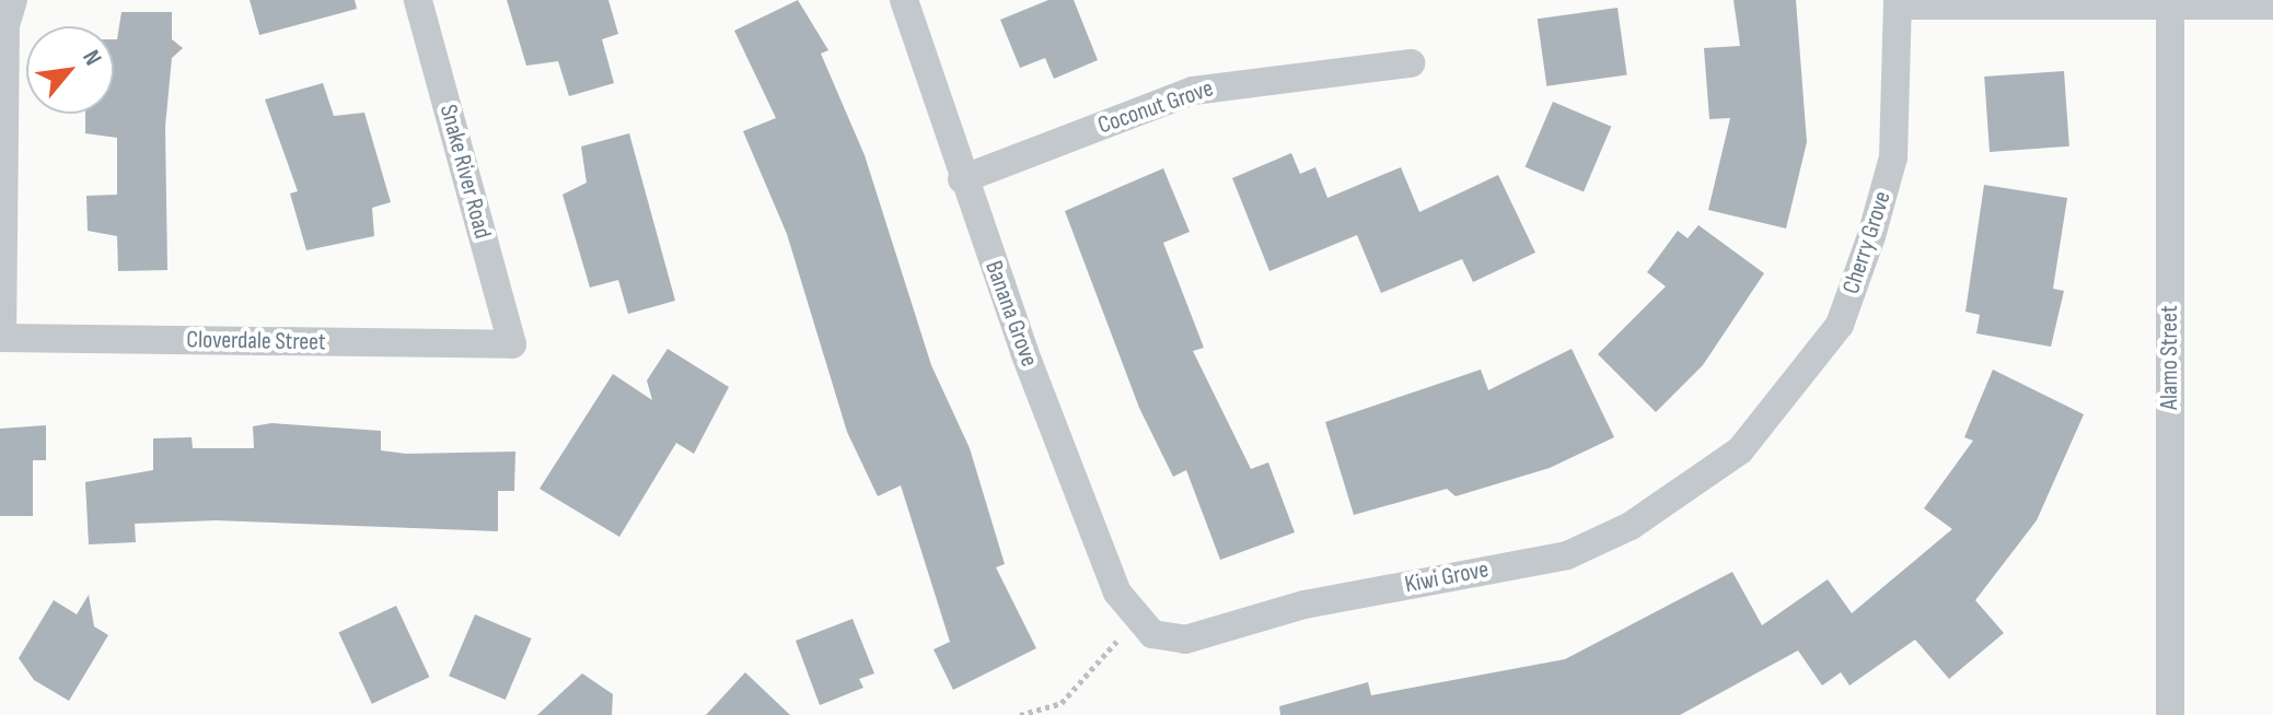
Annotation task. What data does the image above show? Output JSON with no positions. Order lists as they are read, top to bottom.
{
  "streets": {
    "street": [
      "Coconut Grove",
      "Snake River Road",
      "Cherry Grove",
      "Banana Grove",
      "Cloverdale Street",
      "Alamo Street",
      "Kiwi Grove"
    ]
  },
  "crossings": [
    ["Coconut Grove", "Banana Grove"],
    ["Snake River Road", "Cloverdale Street"],
    ["Cherry Grove", "Kiwi Grove"],
    ["Banana Grove", "Kiwi Grove"]
  ],
  "north": "top right"
}
